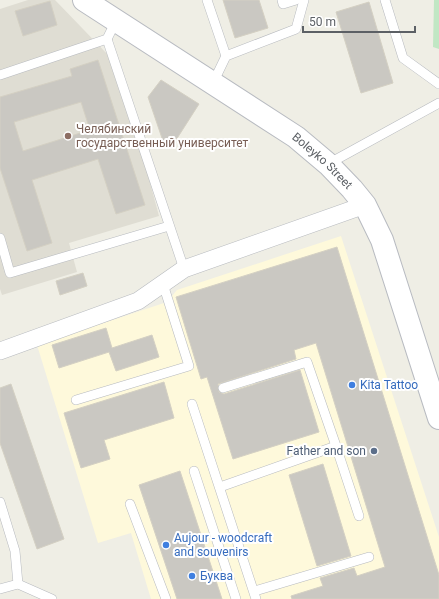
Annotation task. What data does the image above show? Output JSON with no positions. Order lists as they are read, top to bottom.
{
  "streets": {
    "street": ["Boleyko Street"]
  },
  "places": [
    "Челябинский государственный университет",
    "Kita Tattoo",
    "Father and son",
    "Aujour - woodcraft and souvenirs",
    "Буква"
  ],
  "scale_bar": "50 m"
}
